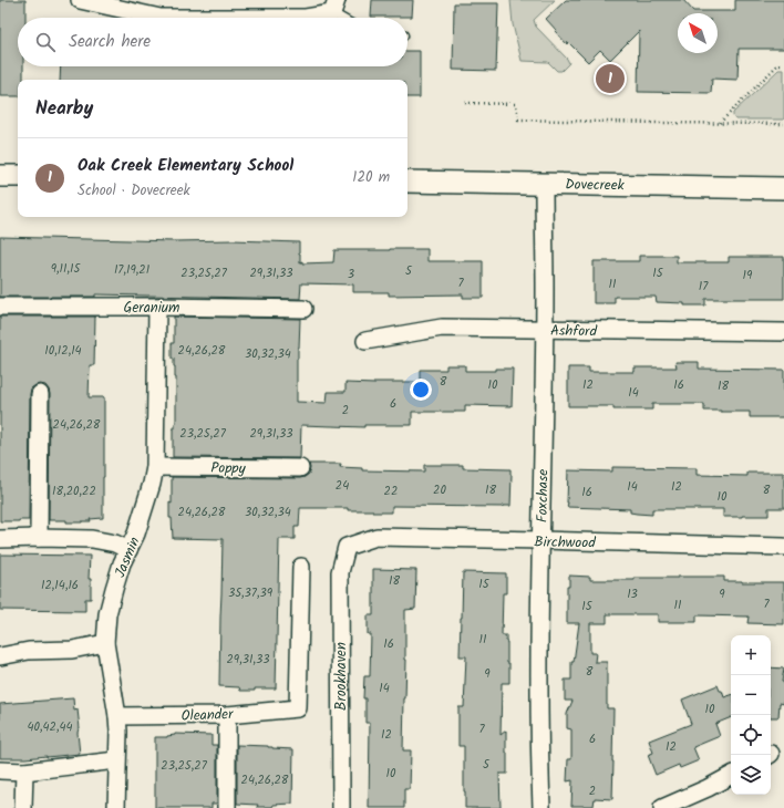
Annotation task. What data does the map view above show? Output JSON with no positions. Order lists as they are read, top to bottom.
{
  "streets": {
    "street": [
      "Dovecreek",
      "Geranium",
      "Ashford",
      "Poppy",
      "Foxchase",
      "Birchwood",
      "Jasmin",
      "Brookhaven",
      "Oleander"
    ]
  },
  "crossings": [
    ["Dovecreek", "Foxchase"],
    ["Geranium", "Jasmin"],
    ["Ashford", "Foxchase"],
    ["Poppy", "Jasmin"],
    ["Foxchase", "Birchwood"],
    ["Birchwood", "Brookhaven"],
    ["Jasmin", "Oleander"]
  ],
  "house_numbers": [
    "9,11,15",
    "17,19,21",
    "5",
    "23,25,27",
    "29,31,33",
    "15",
    "3",
    "19",
    "7",
    "11",
    "17",
    "10,12,14",
    "24,26,28",
    "30,32,34",
    "8",
    "10",
    "12",
    "16",
    "18",
    "14",
    "6",
    "2",
    "24,26,28",
    "23,25,27",
    "29,31,33",
    "24",
    "14",
    "12",
    "20",
    "18",
    "8",
    "18,20,22",
    "22",
    "16",
    "10",
    "24,26,28",
    "30,32,34",
    "18",
    "15",
    "12,14,16",
    "35,37,39",
    "13",
    "9",
    "7",
    "11",
    "15",
    "11",
    "16",
    "29,31,33",
    "8",
    "9",
    "14",
    "10",
    "40,42,44",
    "7",
    "12",
    "6",
    "12",
    "5",
    "23,25,27",
    "10",
    "24,26,28",
    "2"
  ],
  "north": "top left",
  "page": {
    "search": "Search here",
    "pins": "1",
    "heading": "Nearby",
    "list": [
      {
        "mark": "1",
        "name": "Oak Creek Elementary School",
        "note": "School · Dovecreek",
        "value": "120 m"
      }
    ],
    "map_buttons": ["+", "−"]
  }
}
